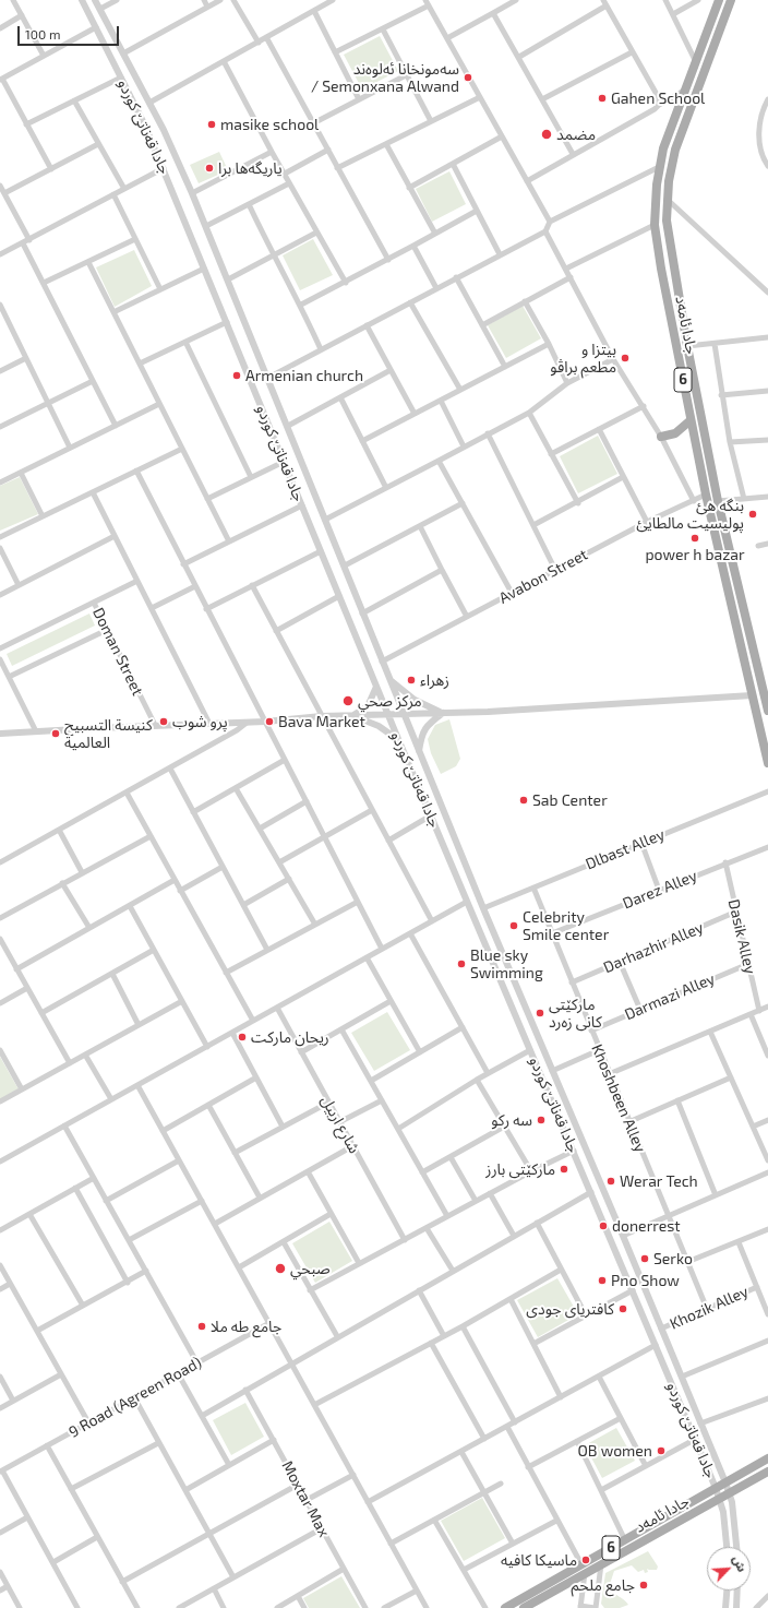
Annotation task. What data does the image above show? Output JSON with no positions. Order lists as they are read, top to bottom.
{
  "streets": {
    "main road": ["جادا ئامەد", "6"],
    "street": [
      "جادا قەناتێ کوردو",
      "Avabon Street",
      "Doman Street",
      "Dlbast Alley",
      "Darez Alley",
      "Dasik Alley",
      "Darhazhir Alley",
      "Darmazi Alley",
      "Khoshbeen Alley",
      "شارع اربيل",
      "Khozik Alley",
      "9 Road (Agreen Road)",
      "Moxtar Max"
    ]
  },
  "crossings": [
    ["جادا قەناتێ کوردو", "جادا ئامەد"],
    ["جادا قەناتێ کوردو", "6"],
    ["جادا قەناتێ کوردو", "Avabon Street"],
    ["جادا قەناتێ کوردو", "Dlbast Alley"],
    ["جادا قەناتێ کوردو", "Khozik Alley"],
    ["جادا ئامەد", "6"],
    ["جادا ئامەد", "Avabon Street"],
    ["Dlbast Alley", "Khoshbeen Alley"],
    ["Darez Alley", "Dasik Alley"],
    ["Darez Alley", "Khoshbeen Alley"],
    ["Dasik Alley", "Darhazhir Alley"],
    ["Dasik Alley", "Darmazi Alley"],
    ["Darhazhir Alley", "Khoshbeen Alley"],
    ["Darmazi Alley", "Khoshbeen Alley"],
    ["Khoshbeen Alley", "Khozik Alley"]
  ],
  "places": [
    "سەمونخانا ئەلوەند / Semonxana Alwand",
    "Gahen School",
    "masike school",
    "مضمد",
    "یاریگەھا برا",
    "بيتزا و مطعم براڤو",
    "Armenian church",
    "بنگه هئ پوليسيت مالطايئ",
    "power h bazar",
    "زهراء",
    "مركز صحي",
    "پرو شوب",
    "Bava Market",
    "كنيسة التسبيح العالمية",
    "Sab Center",
    "Celebrity Smile center",
    "Blue sky Swimming",
    "مارکێتی کانی زەرد",
    "ريحان ماركت",
    "سه ركو",
    "مارکێتی بارز",
    "Werar Tech",
    "donerrest",
    "Serko",
    "صبحي",
    "Pno Show",
    "کافتریای جودی",
    "جامع طه ملا",
    "OB women",
    "ماسيكا كافيه",
    "جامع ملحم"
  ],
  "scale_bar": "100 m",
  "north": "top right"
}
